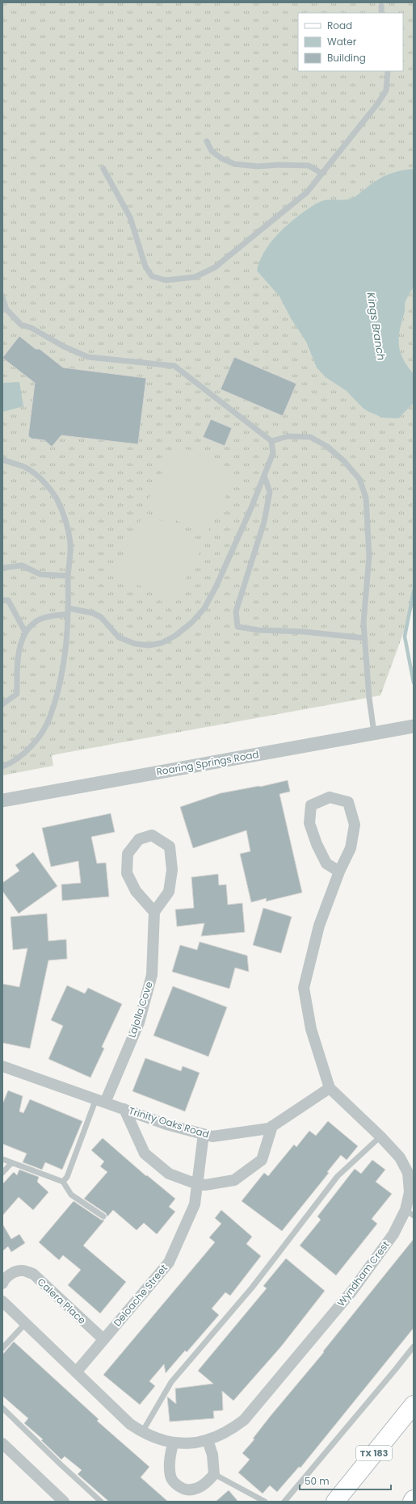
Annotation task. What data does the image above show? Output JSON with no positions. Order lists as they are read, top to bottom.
{
  "streets": {
    "main road": ["TX 183"],
    "street": [
      "Roaring Springs Road",
      "Lajolla Cove",
      "Trinity Oaks Road",
      "Wyndham Crest",
      "Deloache Street",
      "Calera Place"
    ]
  },
  "crossings": [
    ["Lajolla Cove", "Trinity Oaks Road"],
    ["Trinity Oaks Road", "Wyndham Crest"],
    ["Trinity Oaks Road", "Deloache Street"],
    ["Wyndham Crest", "Deloache Street"],
    ["Deloache Street", "Calera Place"]
  ],
  "water": ["Kings Branch"],
  "legend": ["Road", "Water", "Building"],
  "scale_bar": "50 m"
}
